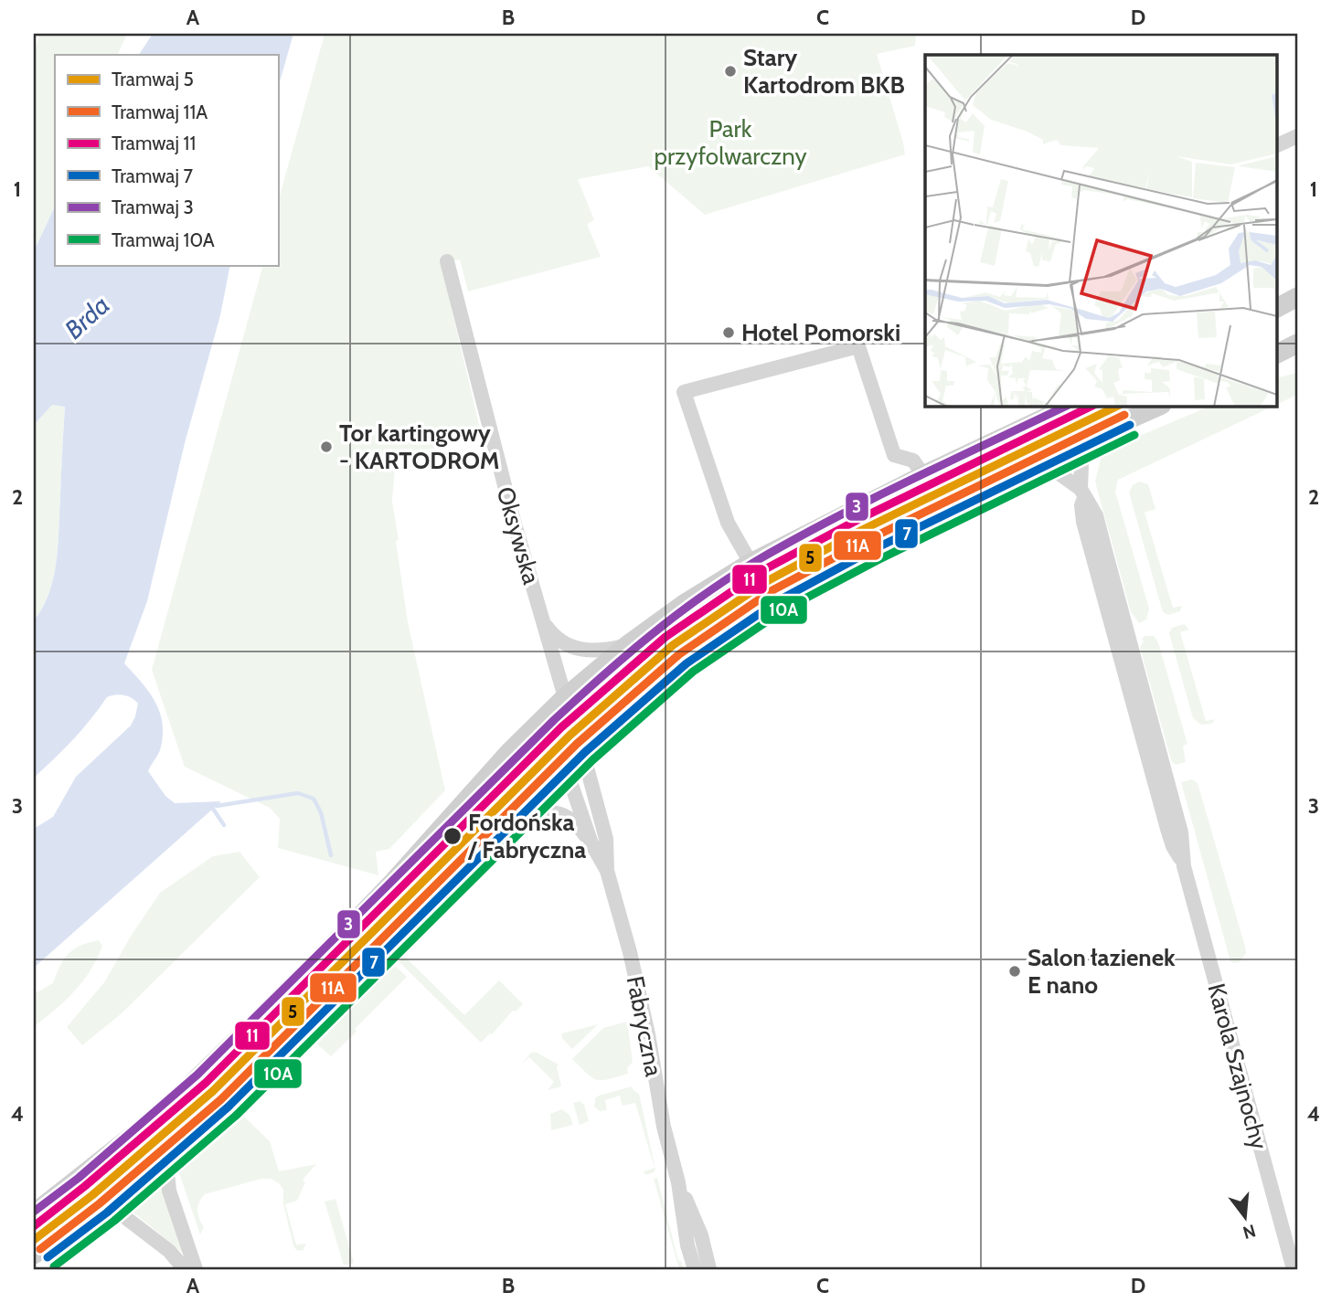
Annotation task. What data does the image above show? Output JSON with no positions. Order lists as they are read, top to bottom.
{
  "streets": {
    "street": ["Oksywska", "Fabryczna", "Karola Szajnochy"]
  },
  "crossings": [
    ["Oksywska", "Fabryczna"]
  ],
  "water": ["Brda"],
  "parks": ["Park przyfolwarczny"],
  "places": [
    "Stary Kartodrom BKB",
    "Hotel Pomorski",
    "Tor kartingowy - KARTODROM",
    "Fordońska / Fabryczna",
    "Salon łazienek E nano"
  ],
  "lines": [
    "tram line 5",
    "tram line 11",
    "tram line 3",
    "tram line 11A",
    "tram line 7",
    "tram line 10A"
  ],
  "legend": [
    "Tramwaj 5",
    "Tramwaj 11A",
    "Tramwaj 11",
    "Tramwaj 7",
    "Tramwaj 3",
    "Tramwaj 10A"
  ],
  "north": "bottom",
  "grid": {
    "columns": [
      "A",
      "B",
      "C",
      "D"
    ],
    "rows": [
      "1",
      "2",
      "3",
      "4"
    ]
  }
}
